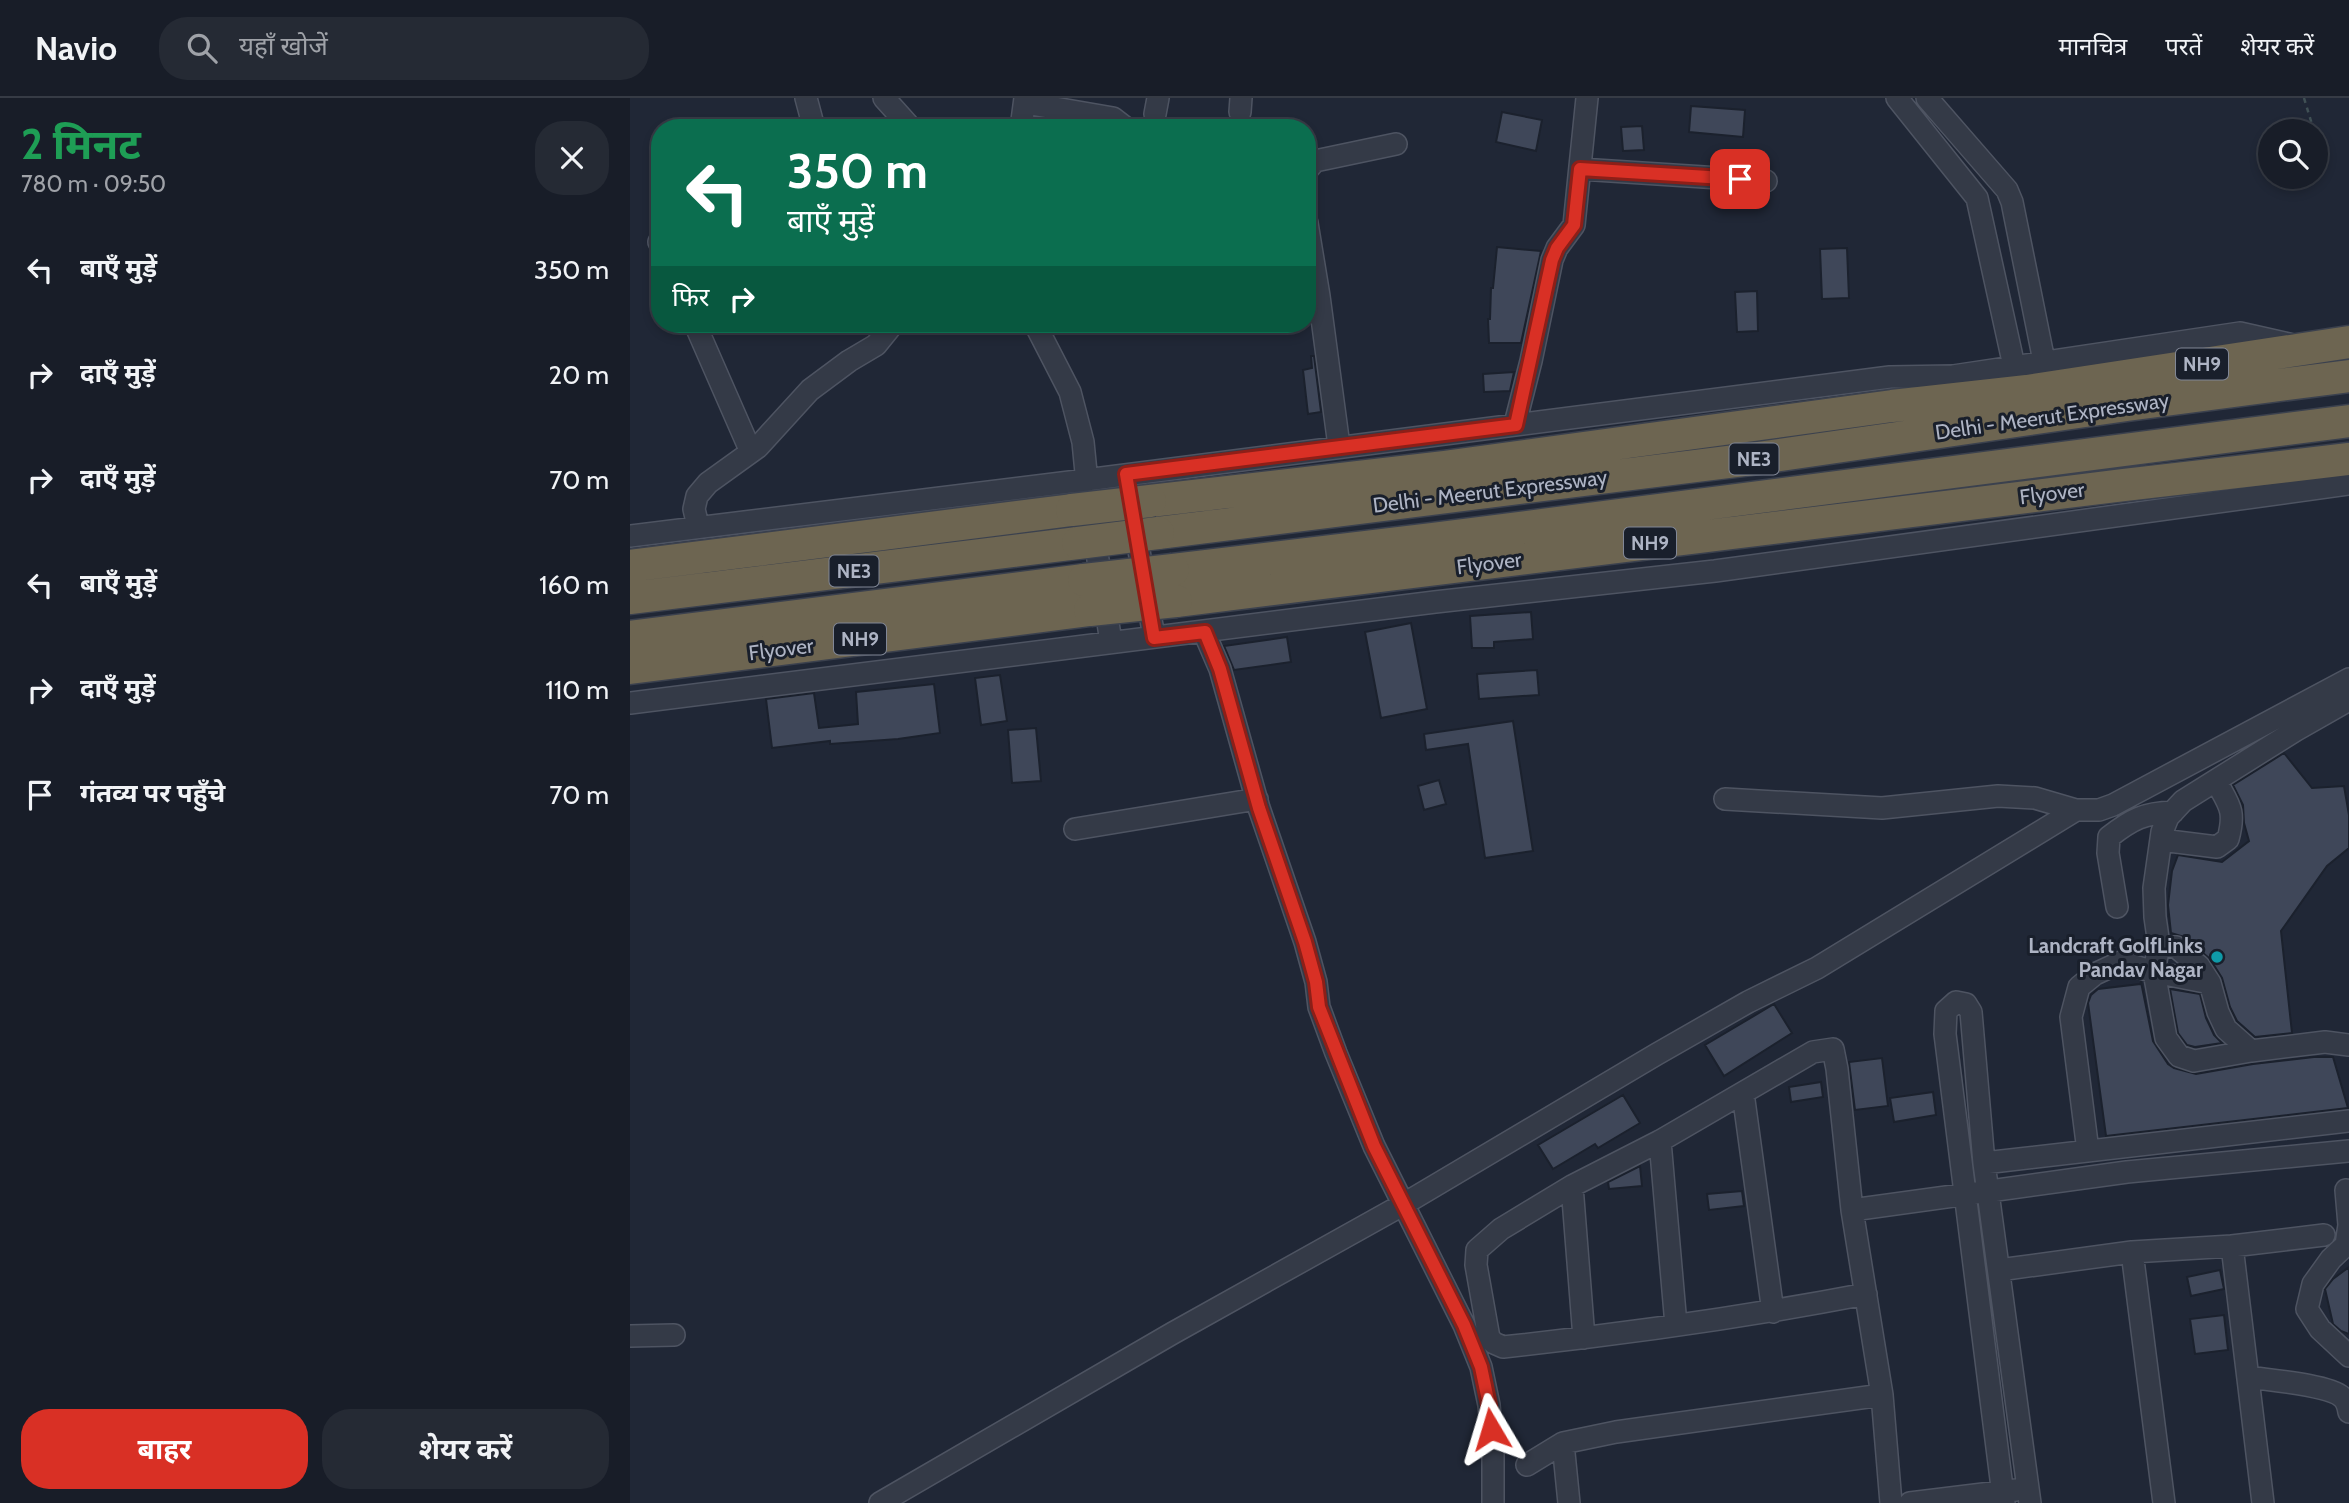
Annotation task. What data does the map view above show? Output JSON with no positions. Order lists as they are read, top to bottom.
{
  "streets": {
    "highway": [
      "NH9",
      "Delhi - Meerut Expressway",
      "NE3",
      "Flyover"
    ]
  },
  "places": ["Landcraft GolfLinks Pandav Nagar"],
  "page": {
    "header": "Navio",
    "search": "यहाँ खोजें",
    "nav": ["मानचित्र", "परतें", "शेयर करें"],
    "heading": ["2 मिनट", "780 m · 09:50"],
    "turn": ["350 m", "बाएँ मुड़ें"],
    "list": [
      {
        "name": "बाएँ मुड़ें",
        "value": "350 m"
      },
      {
        "name": "दाएँ मुड़ें",
        "value": "20 m"
      },
      {
        "name": "दाएँ मुड़ें",
        "value": "70 m"
      },
      {
        "name": "बाएँ मुड़ें",
        "value": "160 m"
      },
      {
        "name": "दाएँ मुड़ें",
        "value": "110 m"
      },
      {
        "name": "गंतव्य पर पहुँचे",
        "value": "70 m"
      }
    ],
    "then": "फिर",
    "buttons": ["बाहर", "शेयर करें"]
  }
}
